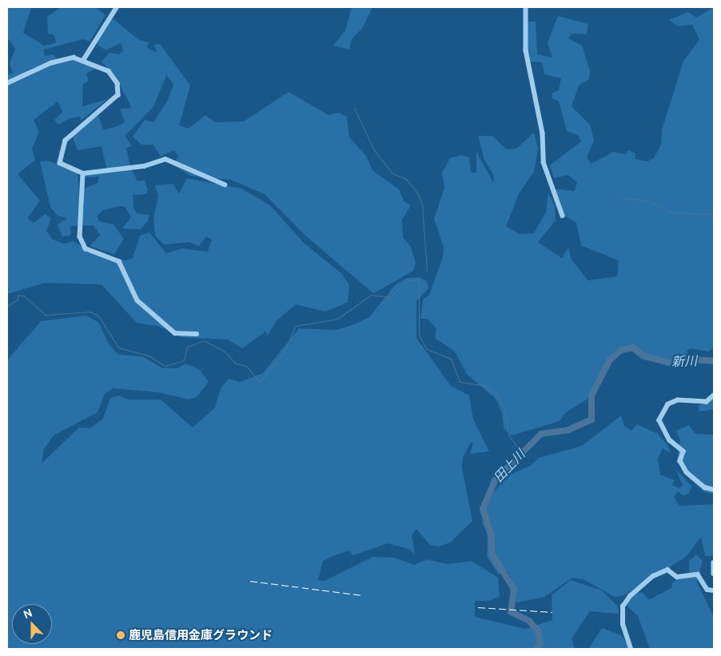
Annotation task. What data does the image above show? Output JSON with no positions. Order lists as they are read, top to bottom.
{
  "water": ["新川", "田上川"],
  "places": ["鹿児島信用金庫グラウンド"],
  "north": "top"
}
